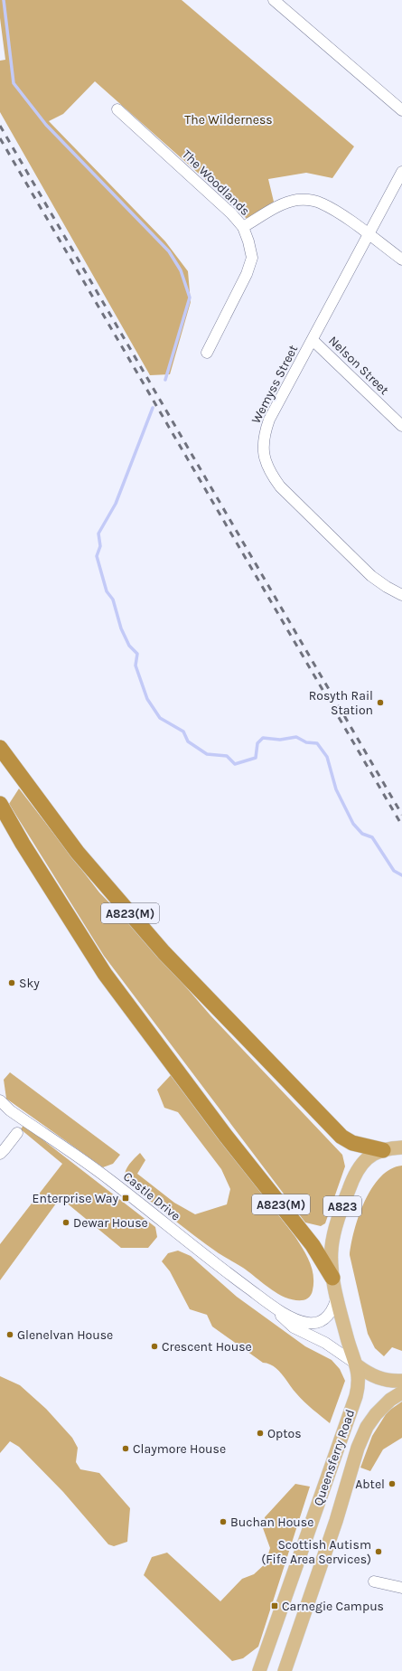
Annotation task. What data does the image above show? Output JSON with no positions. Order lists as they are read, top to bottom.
{
  "streets": {
    "highway": ["A823(M)"],
    "main road": ["A823", "Queensferry Road"],
    "street": [
      "The Woodlands",
      "Nelson Street",
      "Wemyss Street",
      "Castle Drive"
    ]
  },
  "crossings": [
    ["Nelson Street", "Wemyss Street"],
    ["A823(M)", "A823"],
    ["Castle Drive", "A823"],
    ["Castle Drive", "Queensferry Road"],
    ["A823", "Queensferry Road"]
  ],
  "parks": ["The Wilderness"],
  "places": {
    "other": [
      "Rosyth Rail Station",
      "Sky",
      "Dewar House",
      "Glenelvan House",
      "Crescent House",
      "Optos",
      "Claymore House",
      "Abtel",
      "Buchan House",
      "Scottish Autism (Fife Area Services)"
    ],
    "transit": ["Enterprise Way", "Carnegie Campus"]
  }
}
